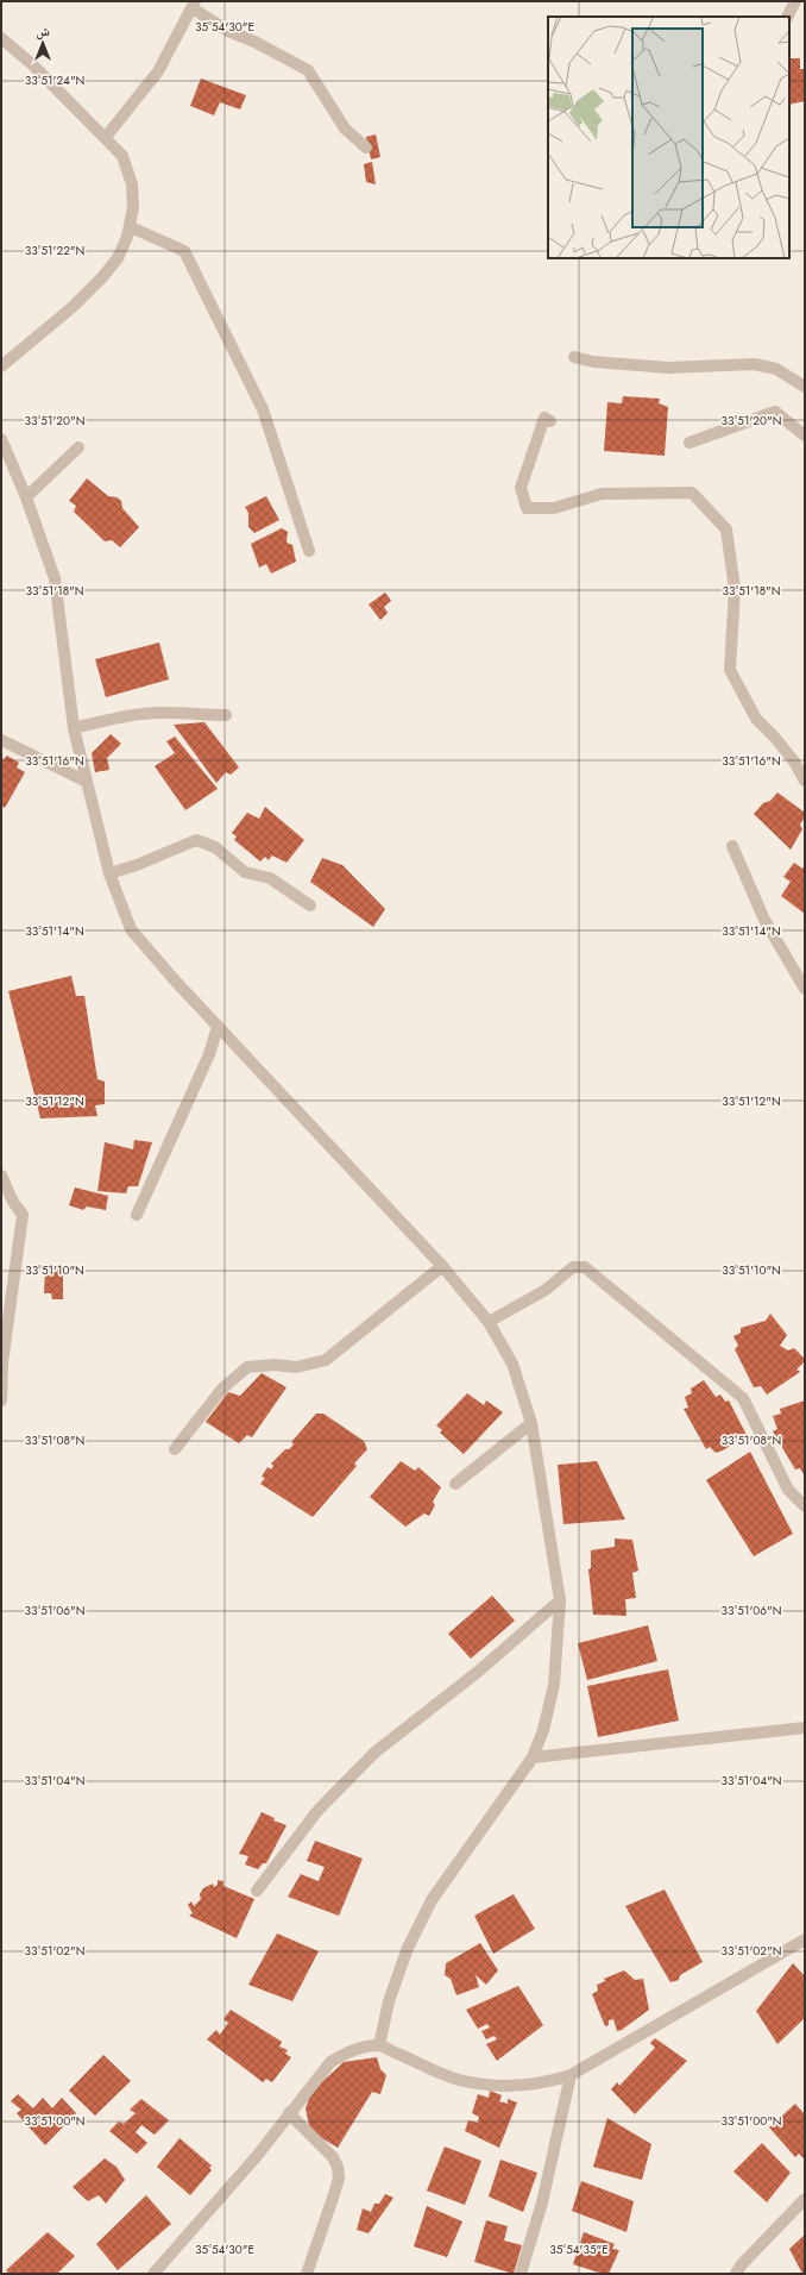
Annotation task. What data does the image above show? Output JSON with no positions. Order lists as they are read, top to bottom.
{
  "north": "top",
  "coordinates": [
    "35°54'30\"E",
    "33°51'24\"N",
    "33°51'22\"N",
    "33°51'20\"N",
    "33°51'18\"N",
    "33°51'16\"N",
    "33°51'14\"N",
    "33°51'12\"N",
    "33°51'10\"N",
    "33°51'08\"N",
    "33°51'06\"N",
    "33°51'04\"N",
    "33°51'02\"N",
    "33°51'00\"N",
    "35°54'35\"E"
  ]
}
